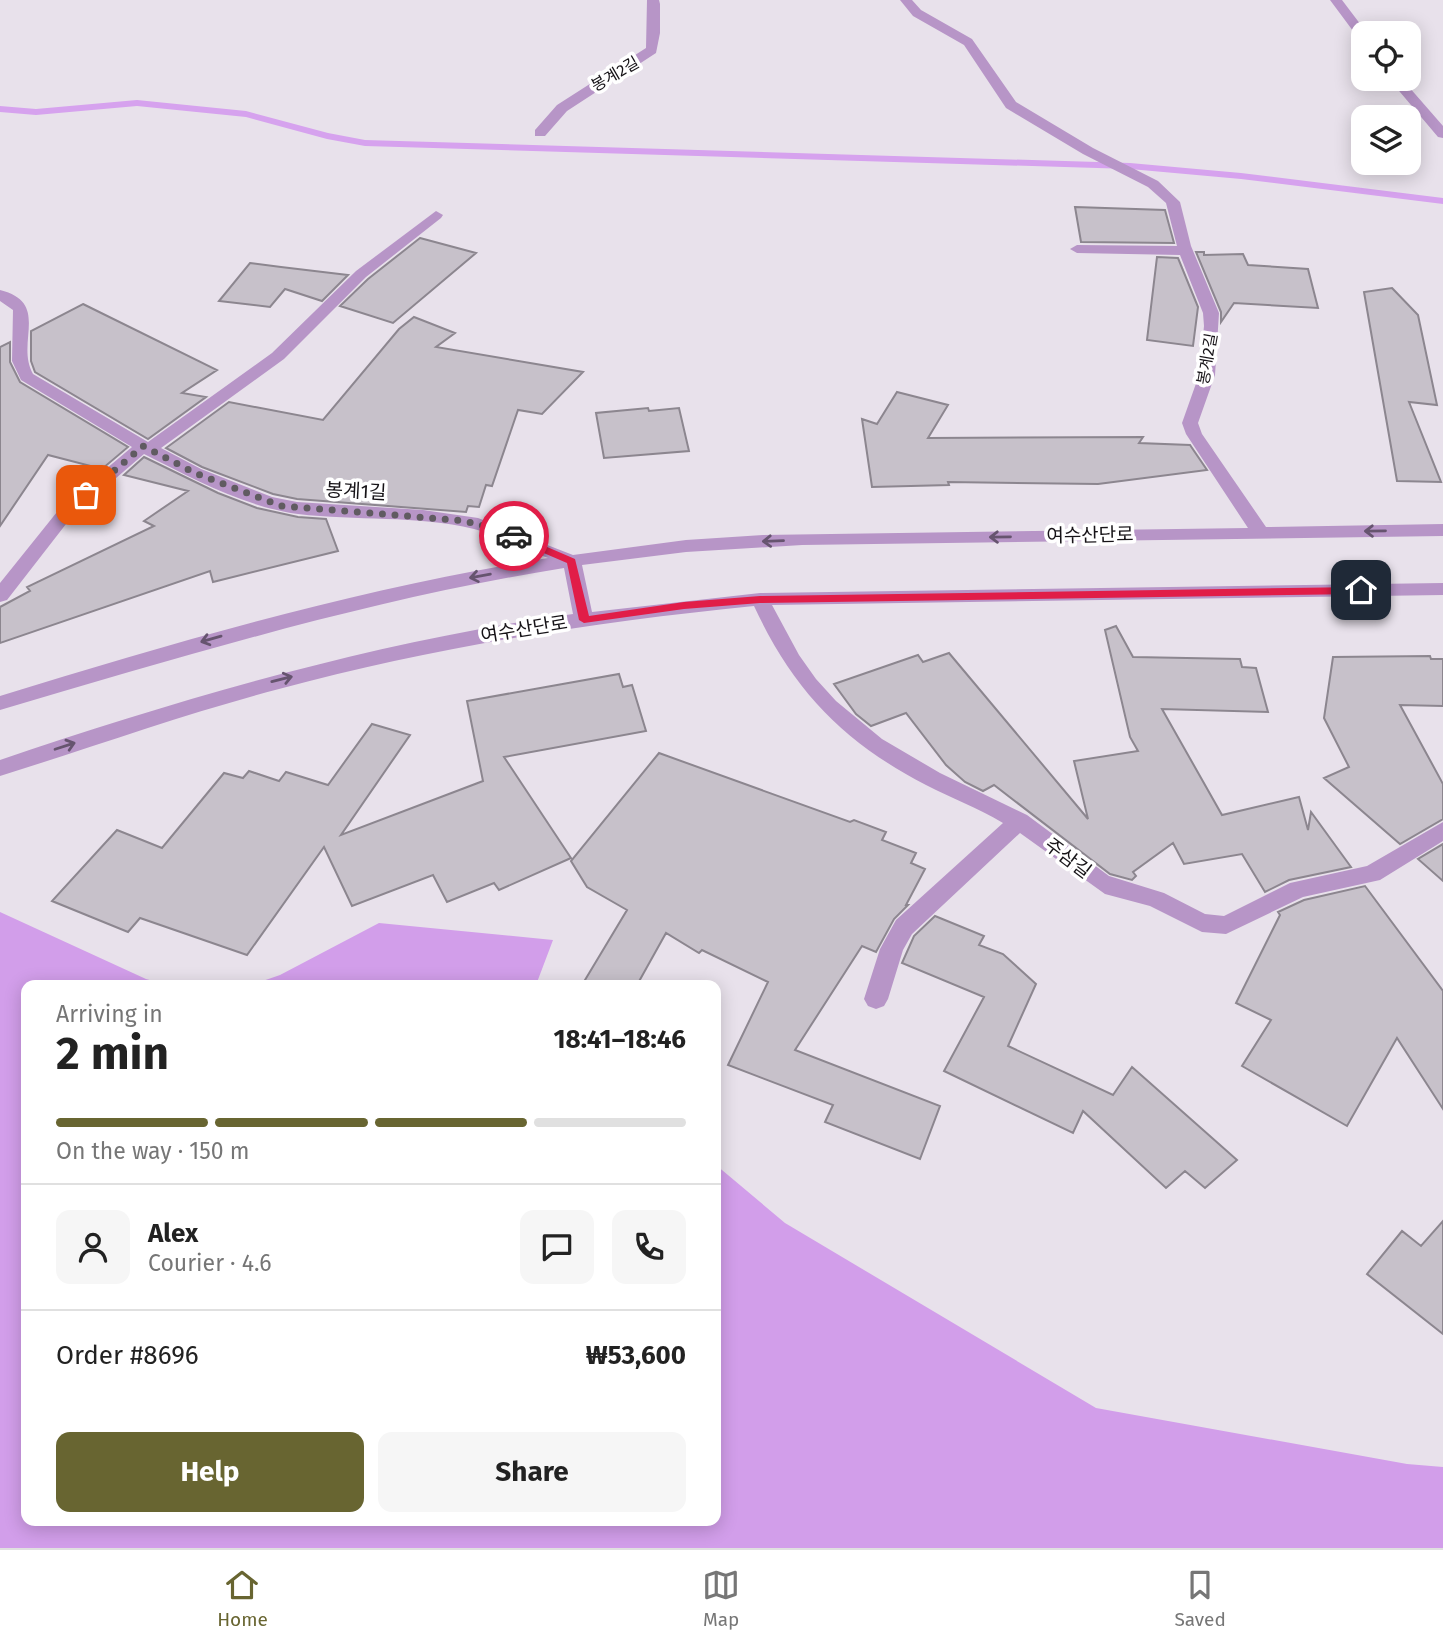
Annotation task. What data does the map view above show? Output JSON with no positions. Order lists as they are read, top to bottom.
{
  "streets": {
    "street": [
      "봉계2길",
      "봉계1길",
      "여수산단로",
      "주삼길"
    ]
  },
  "crossings": [
    ["봉계2길", "여수산단로"],
    ["봉계1길", "여수산단로"],
    ["여수산단로", "주삼길"]
  ],
  "page": {
    "heading": ["2 min", "Arriving in", "18:41–18:46"],
    "panel": [
      "Alex",
      "Courier · 4.6",
      "Order #8696",
      "₩53,600"
    ],
    "bar": "On the way · 150 m",
    "buttons": ["Help", "Share"],
    "tabs": ["Home", "Map", "Saved"]
  }
}
